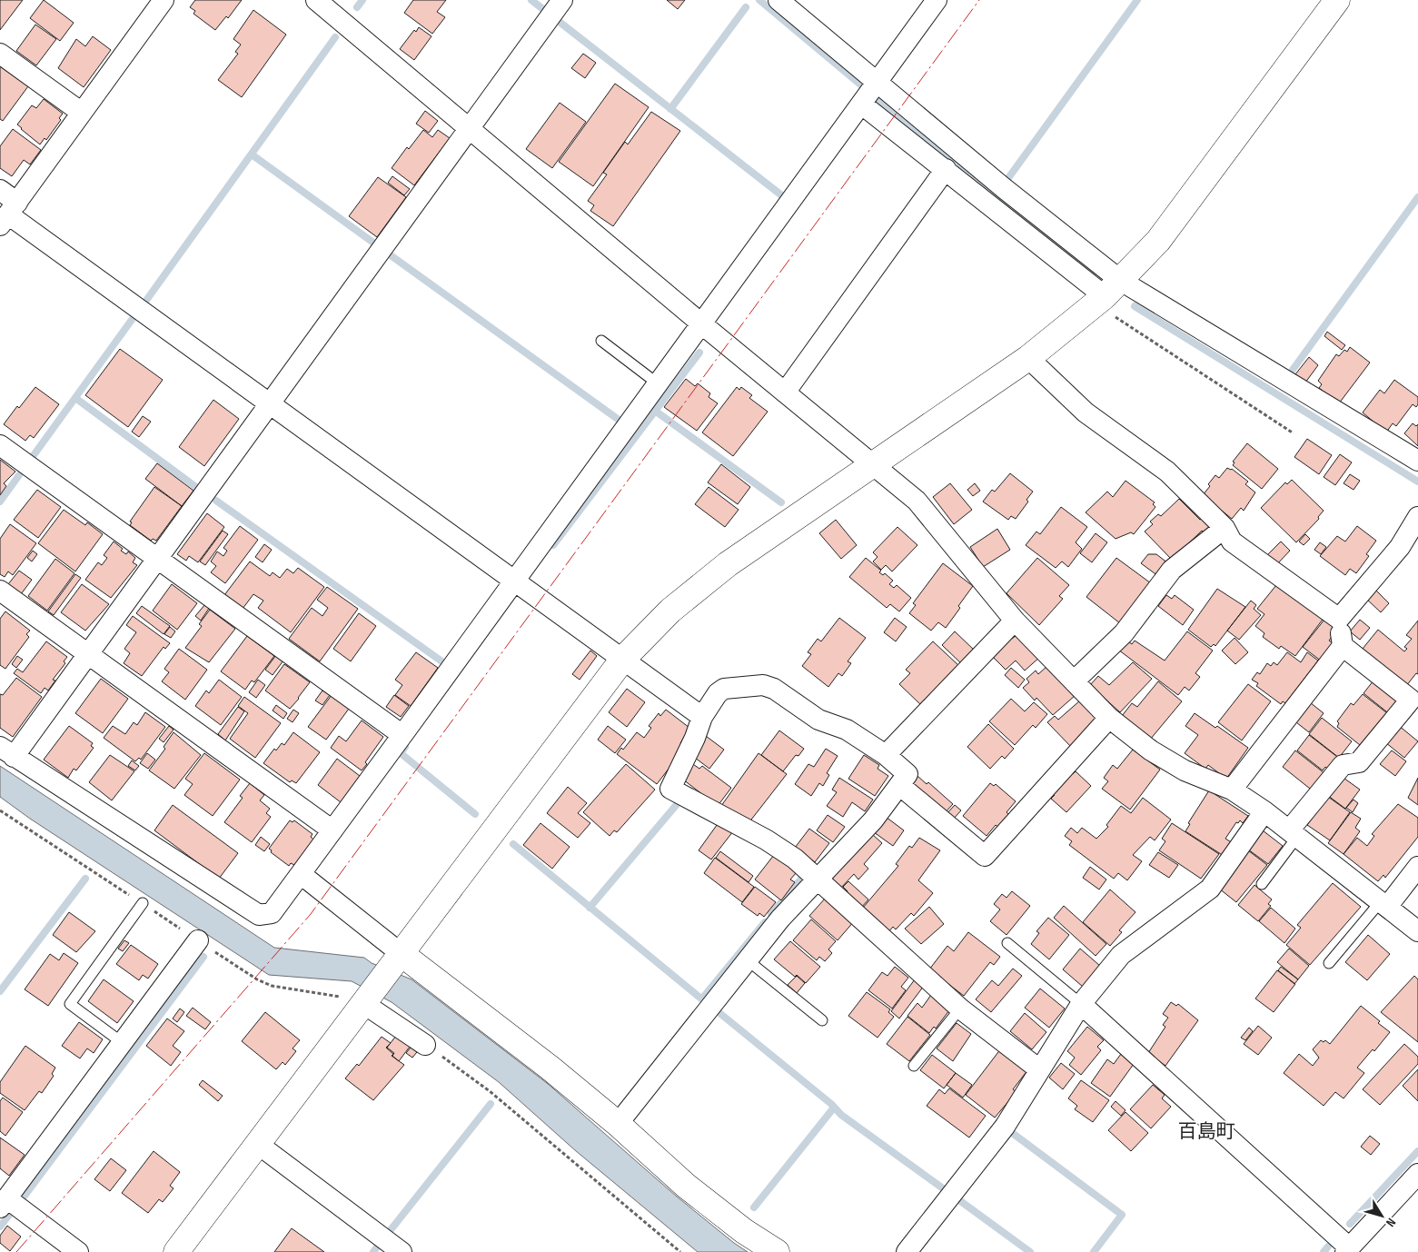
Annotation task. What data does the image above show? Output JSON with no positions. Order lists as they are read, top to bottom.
{
  "districts": ["百島町"],
  "north": "bottom right"
}
